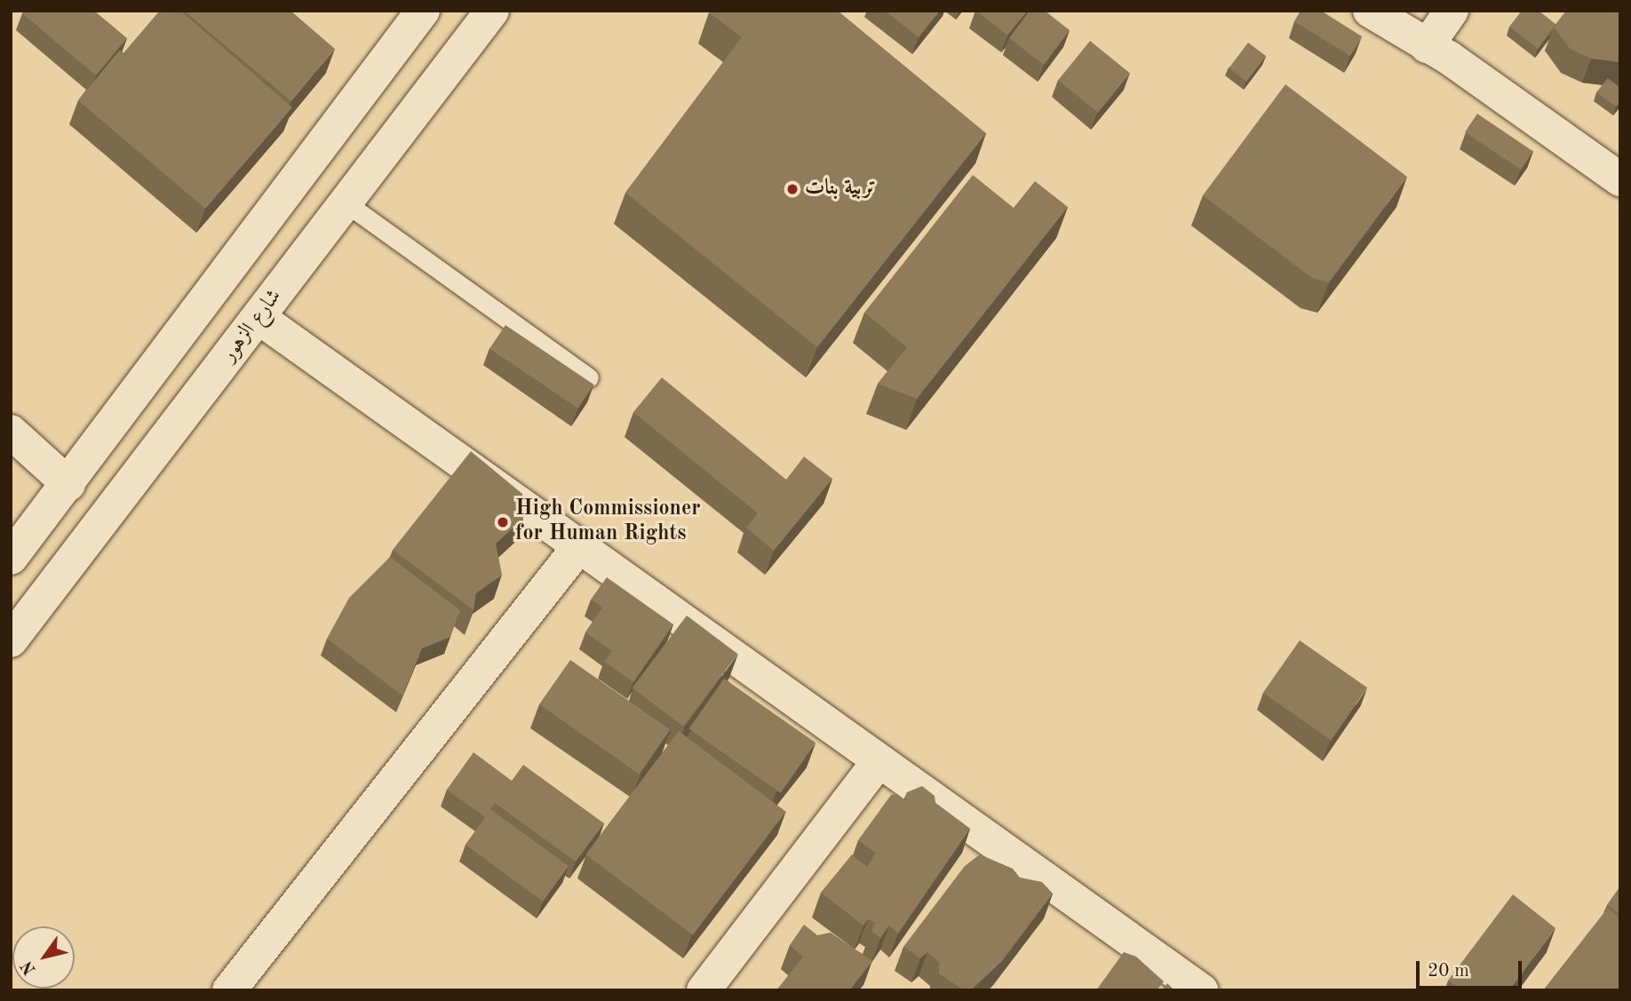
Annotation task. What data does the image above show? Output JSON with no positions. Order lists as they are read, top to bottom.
{
  "streets": {
    "street": ["شارع الزهور"]
  },
  "places": ["تربية بنات", "High Commissioner for Human Rights"],
  "scale_bar": "20 m",
  "north": "bottom left"
}
